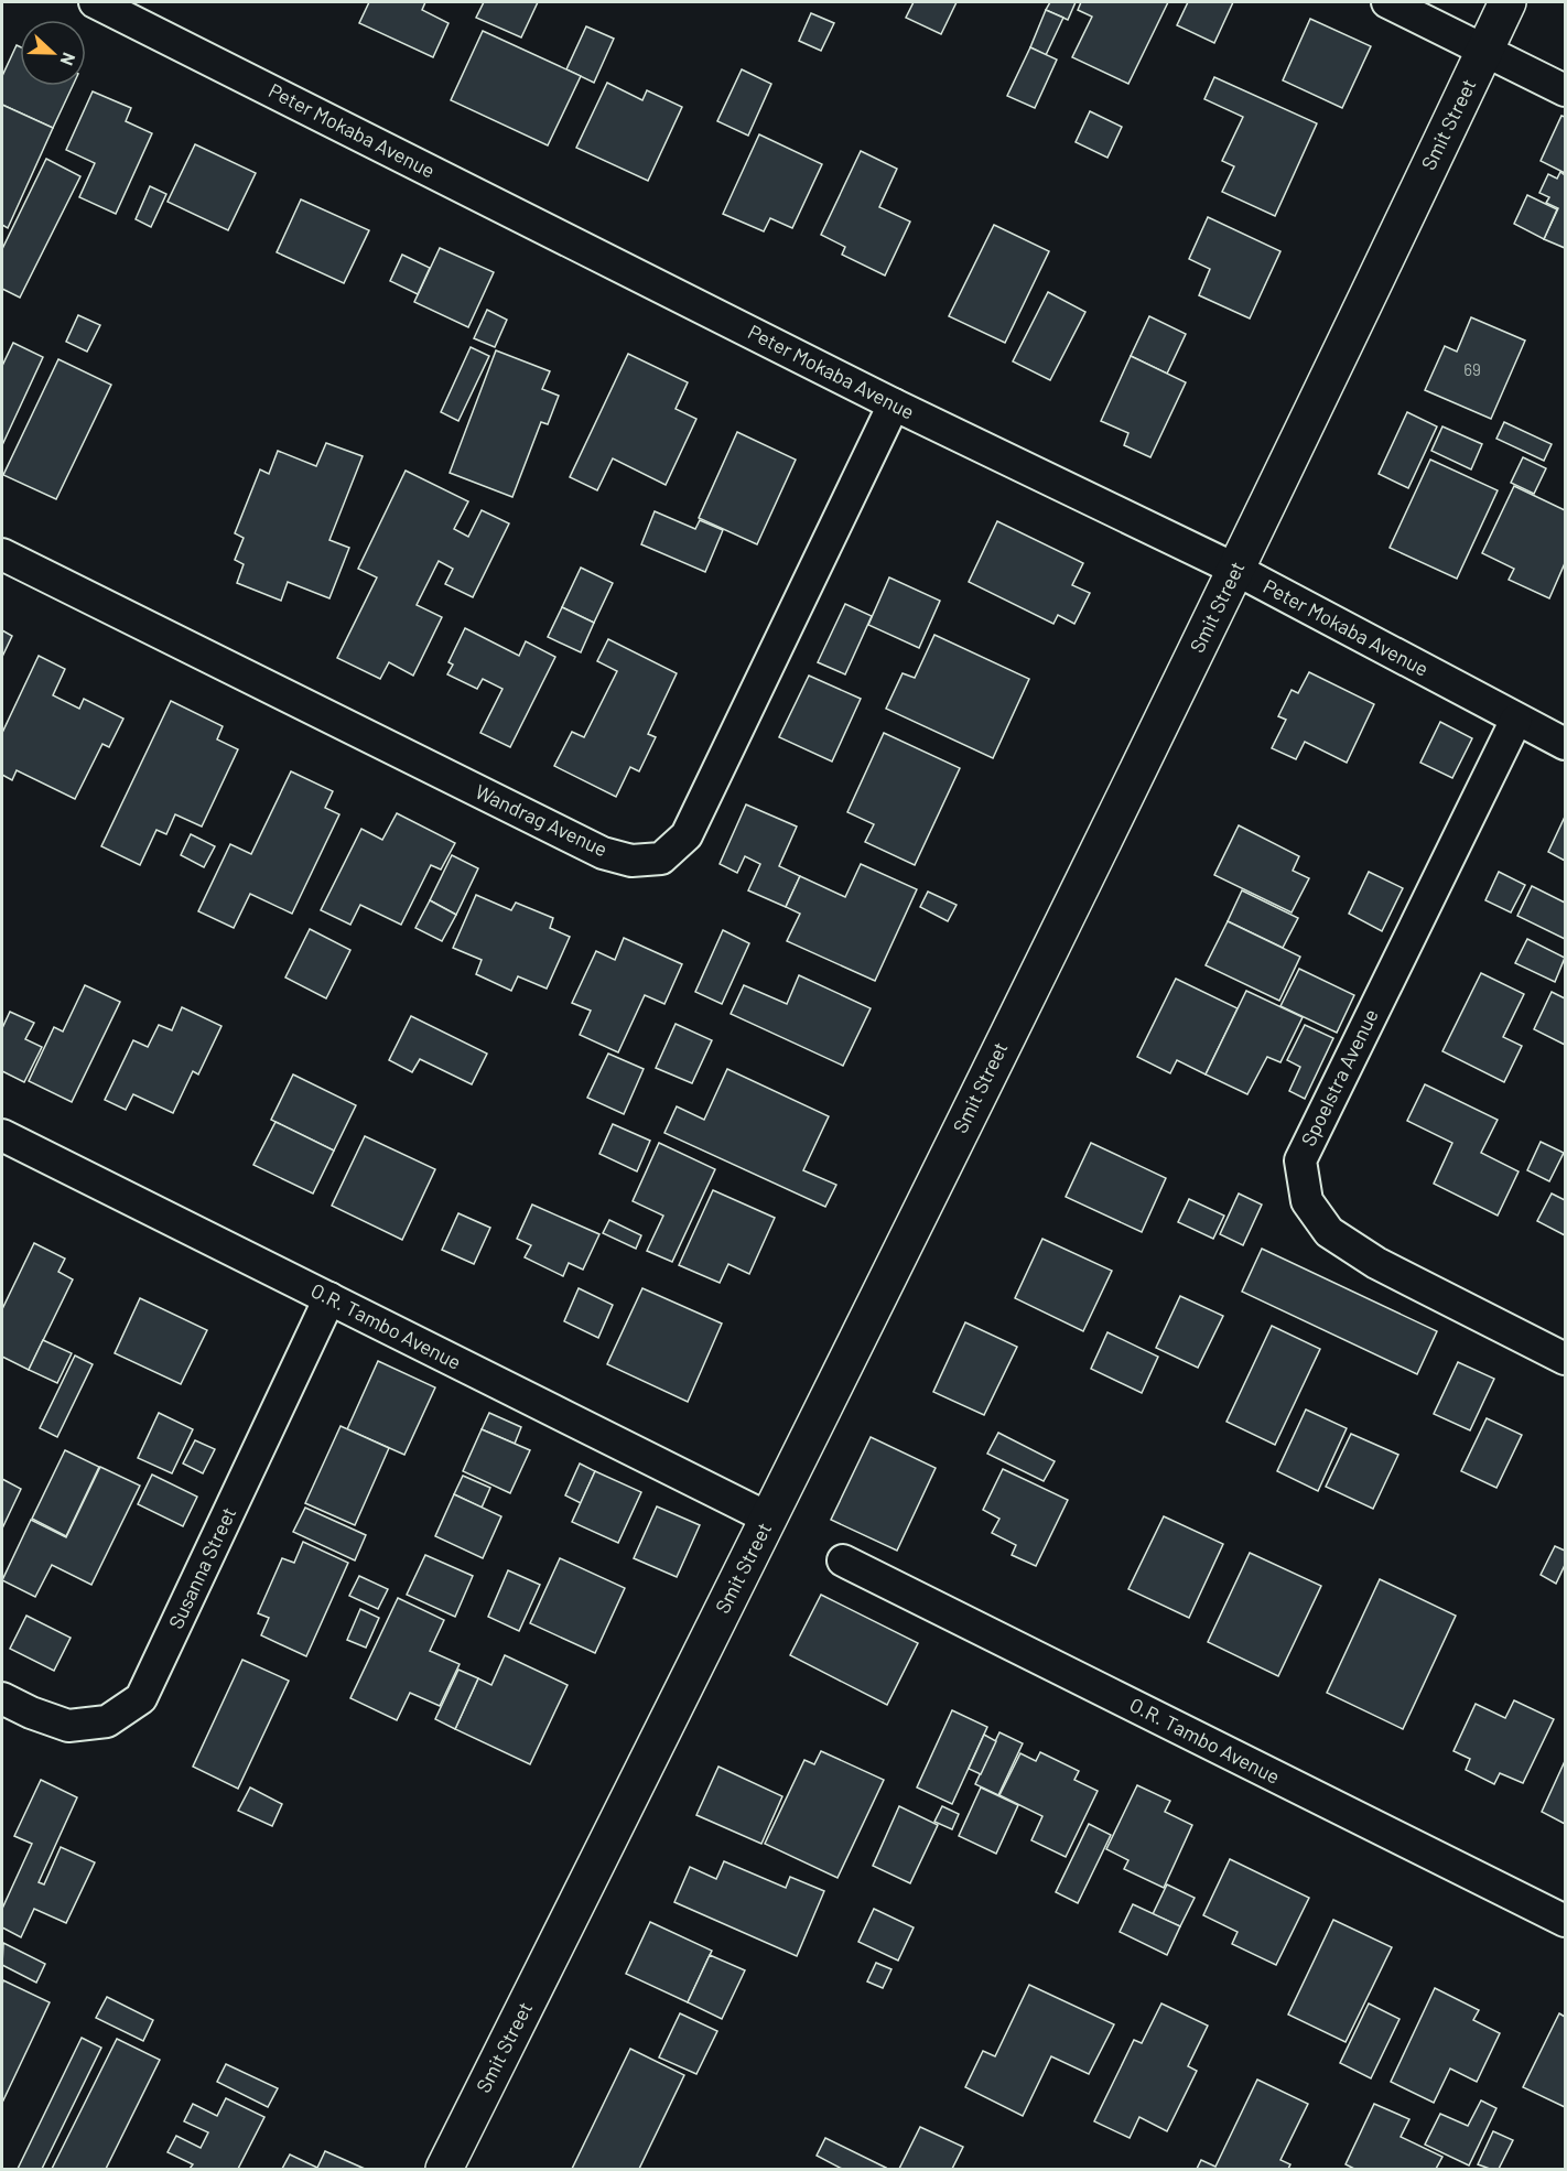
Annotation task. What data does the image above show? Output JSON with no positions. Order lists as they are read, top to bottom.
{
  "streets": {
    "street": [
      "Smit Street",
      "Peter Mokaba Avenue",
      "Wandrag Avenue",
      "Spoelstra Avenue",
      "O.R. Tambo Avenue",
      "Susanna Street"
    ]
  },
  "crossings": [
    ["Smit Street", "Peter Mokaba Avenue"],
    ["Smit Street", "O.R. Tambo Avenue"],
    ["Peter Mokaba Avenue", "Wandrag Avenue"],
    ["Peter Mokaba Avenue", "Spoelstra Avenue"],
    ["O.R. Tambo Avenue", "Susanna Street"]
  ],
  "house_numbers": ["69"],
  "north": "right"
}
